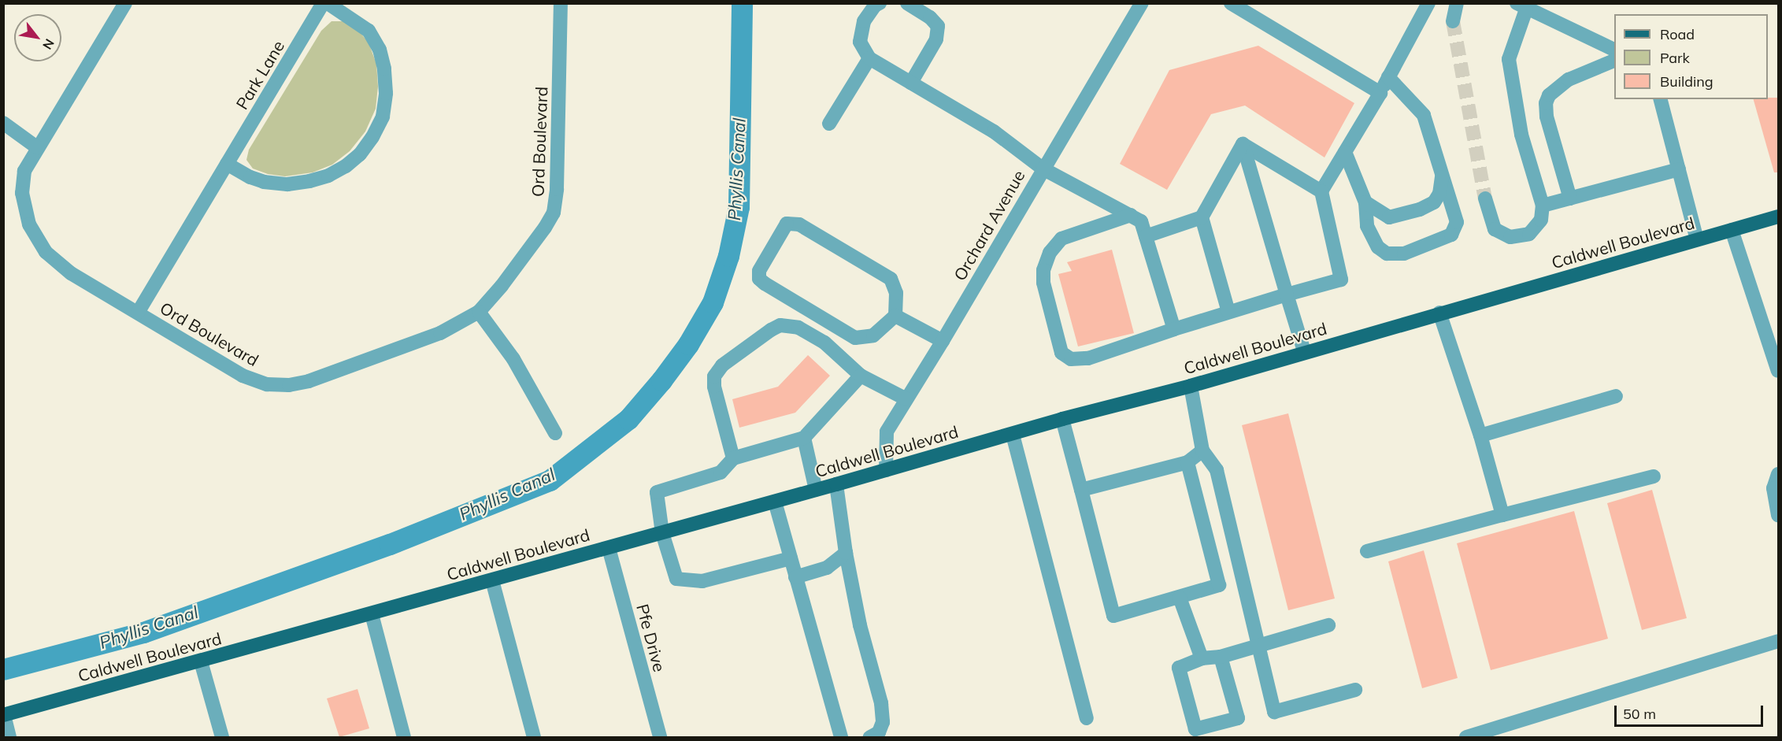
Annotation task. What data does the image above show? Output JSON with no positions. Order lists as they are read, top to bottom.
{
  "streets": {
    "main road": ["Caldwell Boulevard"],
    "street": [
      "Park Lane",
      "Ord Boulevard",
      "Orchard Avenue",
      "Pfe Drive"
    ]
  },
  "crossings": [
    ["Park Lane", "Ord Boulevard"],
    ["Orchard Avenue", "Caldwell Boulevard"],
    ["Caldwell Boulevard", "Pfe Drive"]
  ],
  "water": ["Phyllis Canal"],
  "legend": ["Road", "Park", "Building"],
  "scale_bar": "50 m",
  "north": "bottom right"
}
